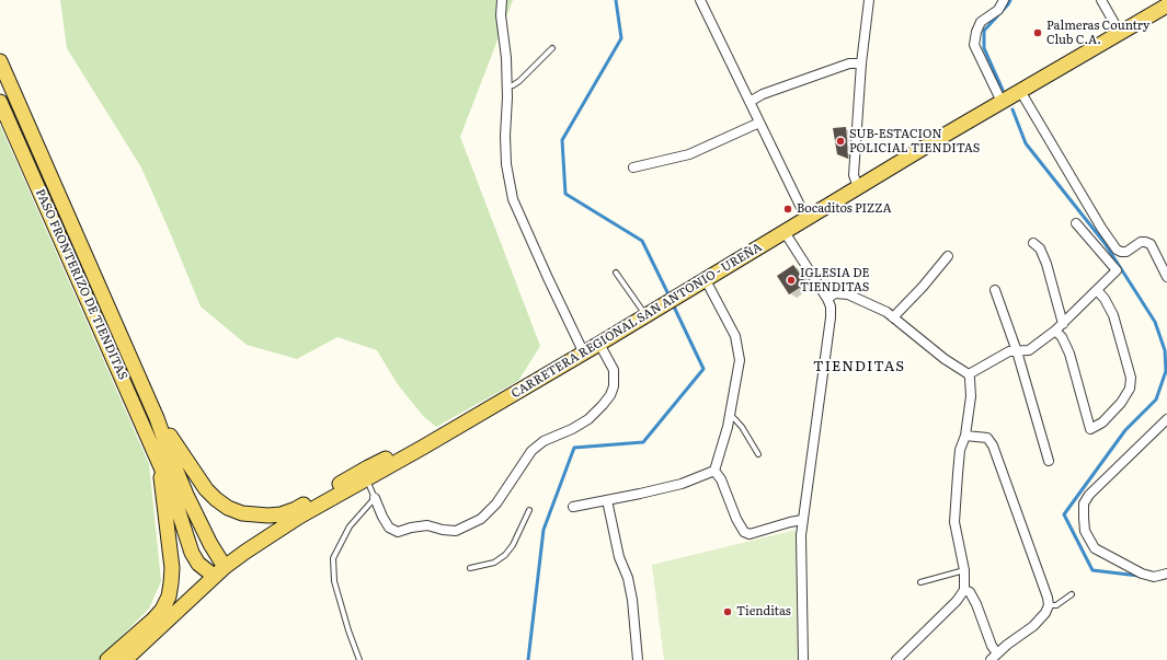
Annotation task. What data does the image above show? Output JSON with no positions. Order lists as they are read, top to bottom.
{
  "streets": {
    "main road": ["PASO FRONTERIZO DE TIENDITAS", "CARRETERA REGIONAL SAN ANTONIO - UREÑA"]
  },
  "crossings": [
    ["PASO FRONTERIZO DE TIENDITAS", "CARRETERA REGIONAL SAN ANTONIO - UREÑA"]
  ],
  "districts": ["TIENDITAS"],
  "places": [
    "Palmeras Country Club C.A.",
    "SUB-ESTACION POLICIAL TIENDITAS",
    "Bocaditos PIZZA",
    "IGLESIA DE TIENDITAS",
    "Tienditas"
  ]
}
